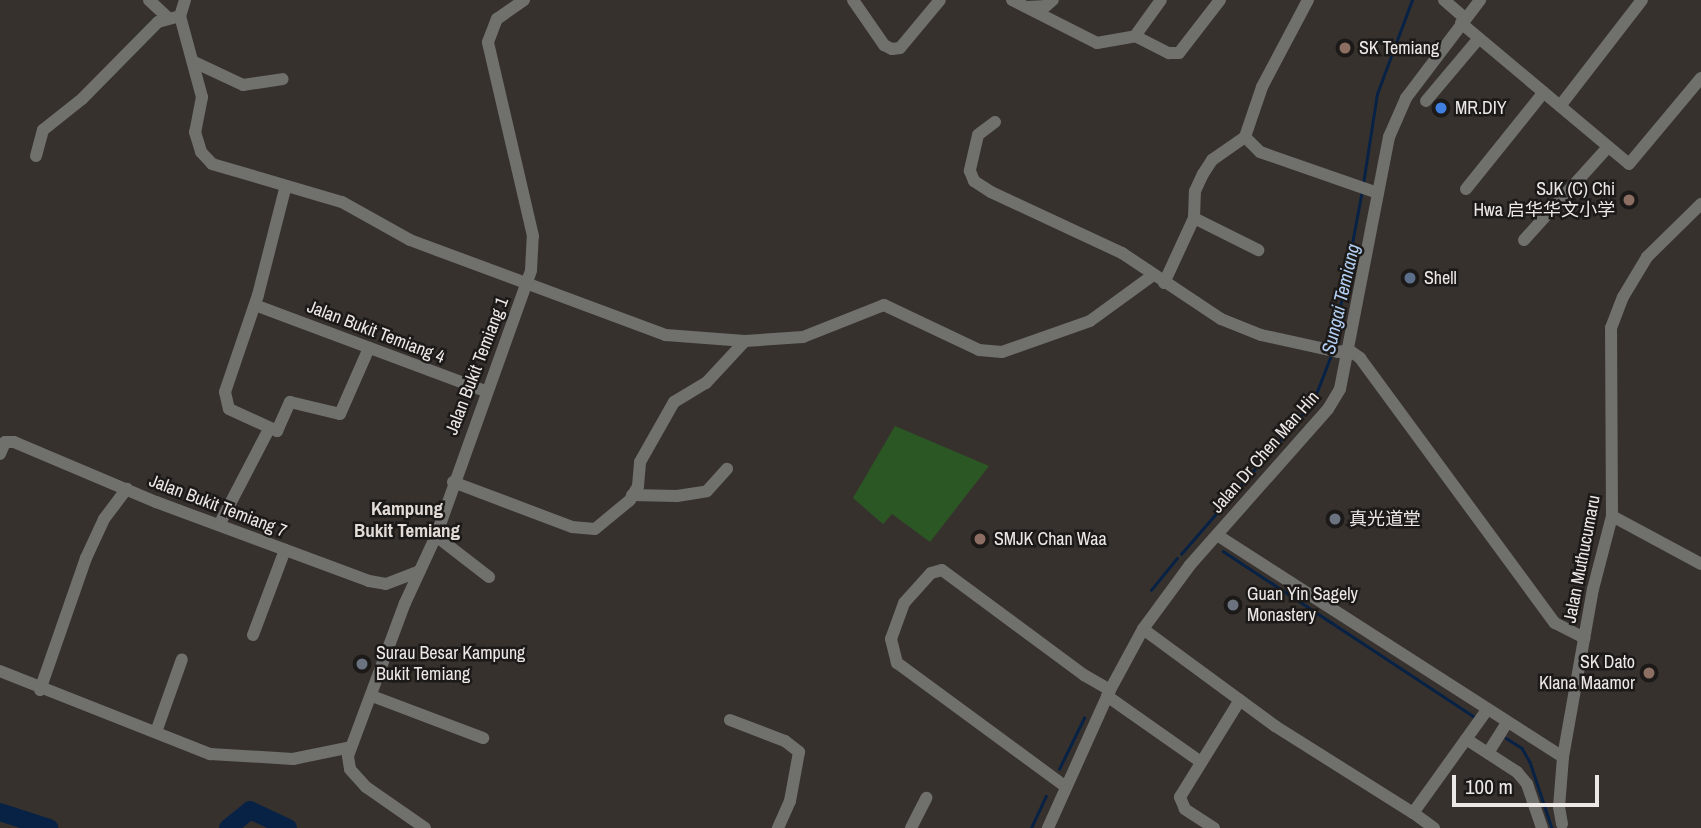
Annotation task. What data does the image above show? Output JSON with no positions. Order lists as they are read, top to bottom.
{
  "streets": {
    "street": [
      "Jalan Bukit Temiang 4",
      "Jalan Bukit Temiang 1",
      "Jalan Dr Chen Man Hin",
      "Jalan Bukit Temiang 7",
      "Jalan Muthucumaru"
    ]
  },
  "crossings": [
    ["Jalan Bukit Temiang 4", "Jalan Bukit Temiang 1"],
    ["Jalan Bukit Temiang 1", "Jalan Bukit Temiang 7"]
  ],
  "districts": ["Kampung Bukit Temiang"],
  "water": ["Sungai Temiang"],
  "places": [
    "SK Temiang",
    "MR.DIY",
    "SJK (C) Chi Hwa 启华华文小学",
    "Shell",
    "真光道堂",
    "SMJK Chan Waa",
    "Guan Yin Sagely Monastery",
    "Surau Besar Kampung Bukit Temiang",
    "SK Dato Klana Maamor"
  ],
  "scale_bar": "100 m"
}
